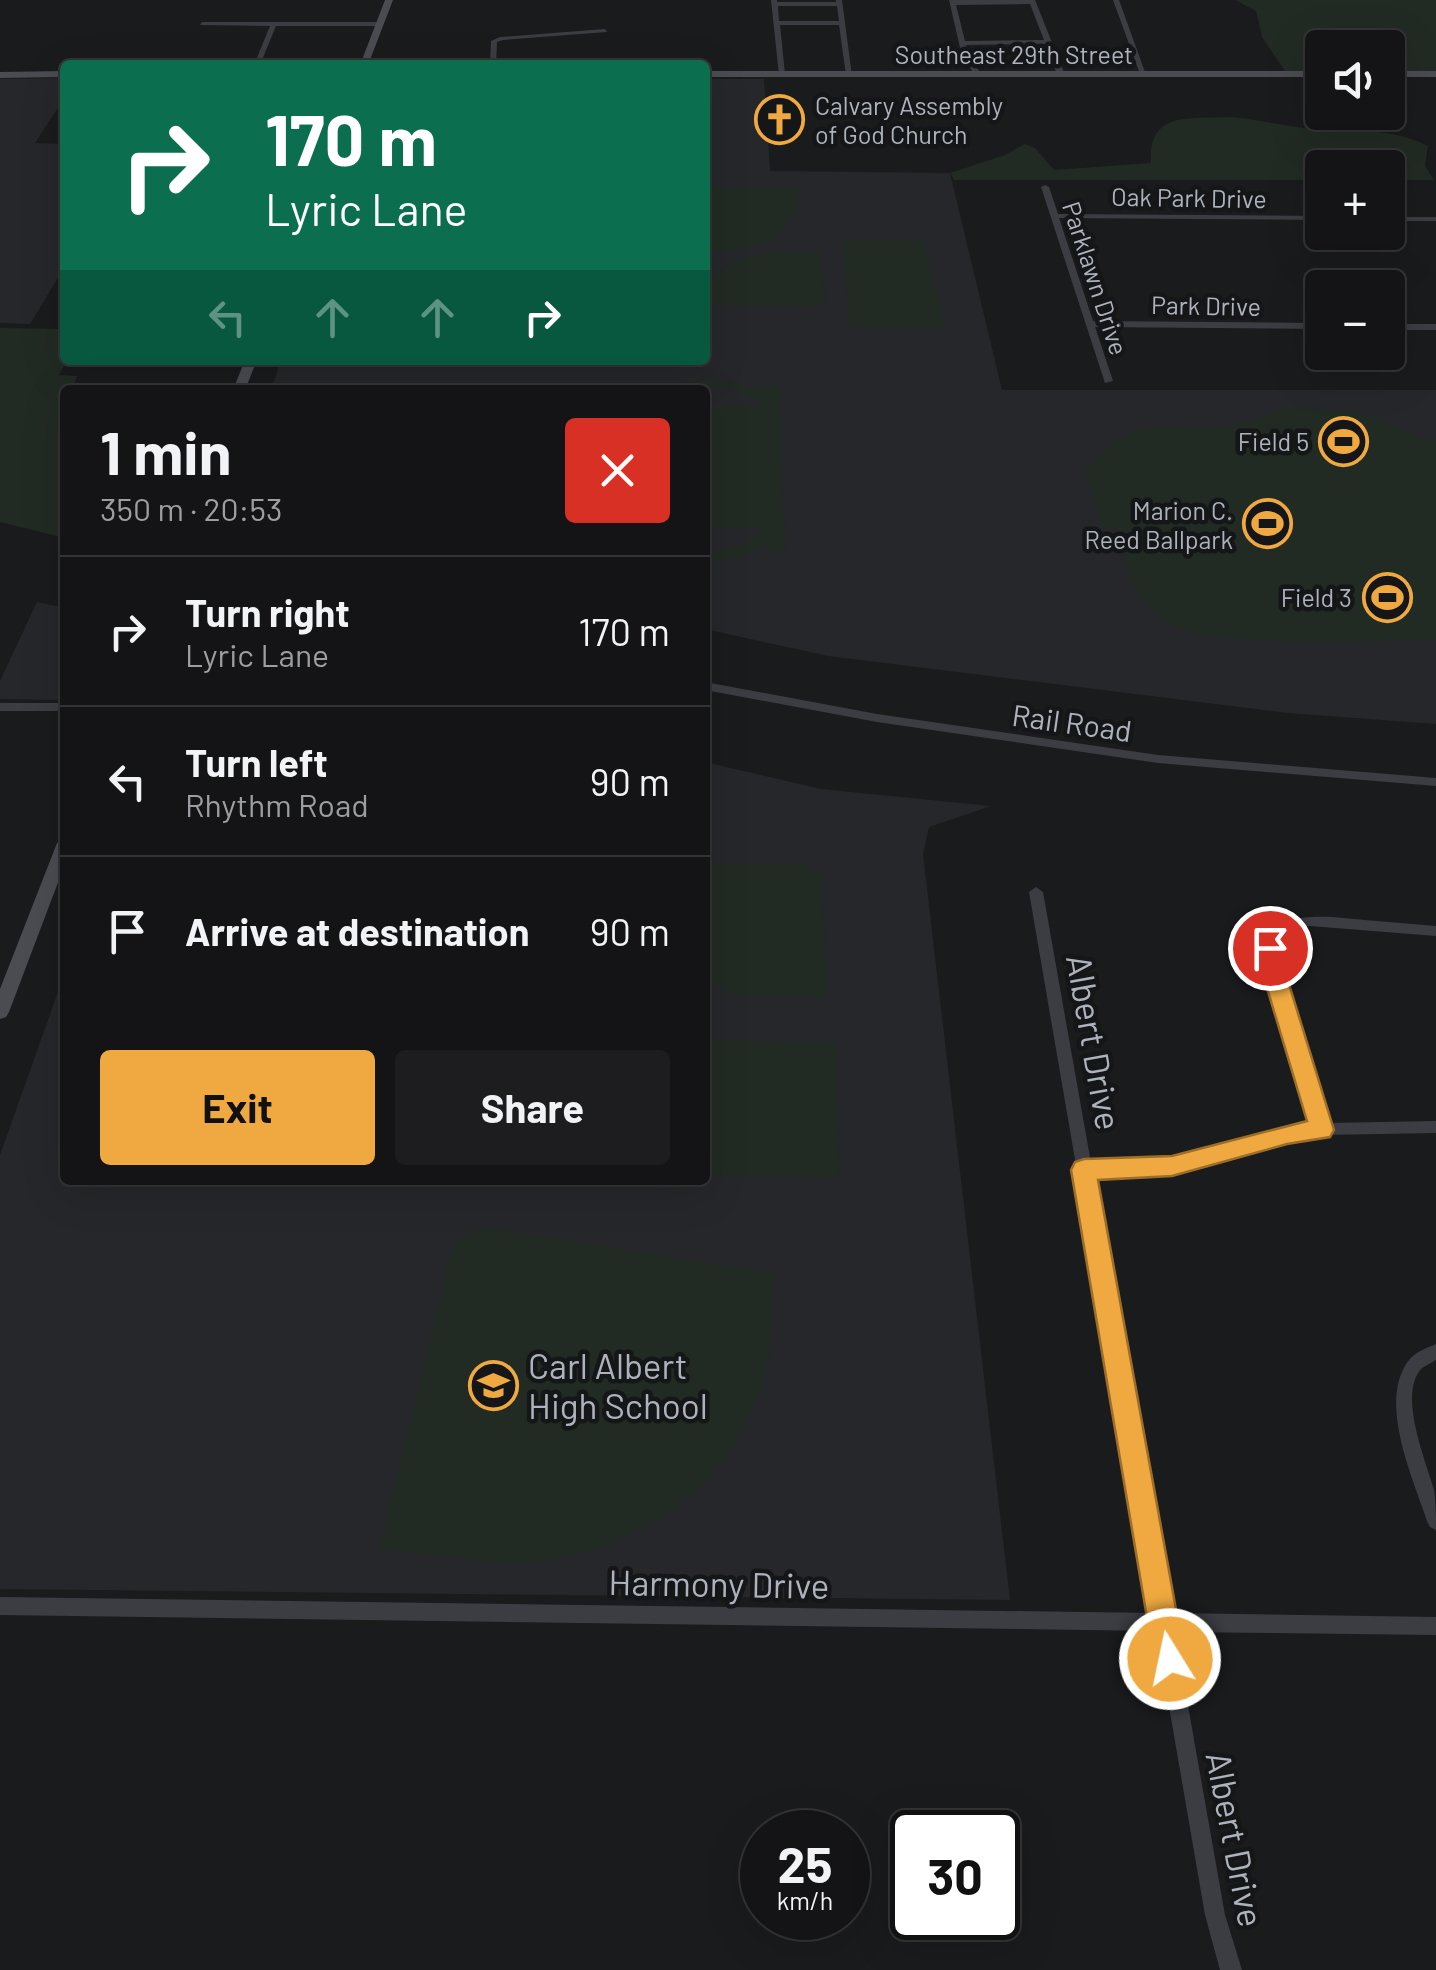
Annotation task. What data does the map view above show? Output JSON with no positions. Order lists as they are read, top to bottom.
{
  "streets": {
    "main road": ["Southeast 29th Street"],
    "street": [
      "Oak Park Drive",
      "Parklawn Drive",
      "Park Drive",
      "Rail Road",
      "Albert Drive",
      "Harmony Drive"
    ]
  },
  "crossings": [
    ["Oak Park Drive", "Parklawn Drive"],
    ["Parklawn Drive", "Park Drive"],
    ["Albert Drive", "Harmony Drive"]
  ],
  "places": {
    "church": ["Calvary Assembly of God Church"],
    "sports": ["Field 5", "Marion C. Reed Ballpark", "Field 3"],
    "school or university": ["Carl Albert High School"]
  },
  "page": {
    "map_buttons": ["+", "−"],
    "turn": ["170 m", "Lyric Lane"],
    "heading": ["1 min", "350 m · 20:53"],
    "list": [
      {
        "name": "Turn right",
        "note": "Lyric Lane",
        "value": "170 m"
      },
      {
        "name": "Turn left",
        "note": "Rhythm Road",
        "value": "90 m"
      },
      {
        "name": "Arrive at destination",
        "value": "90 m"
      }
    ],
    "buttons": ["Exit", "Share"],
    "speed": "25 km/h",
    "limit": "30"
  }
}
